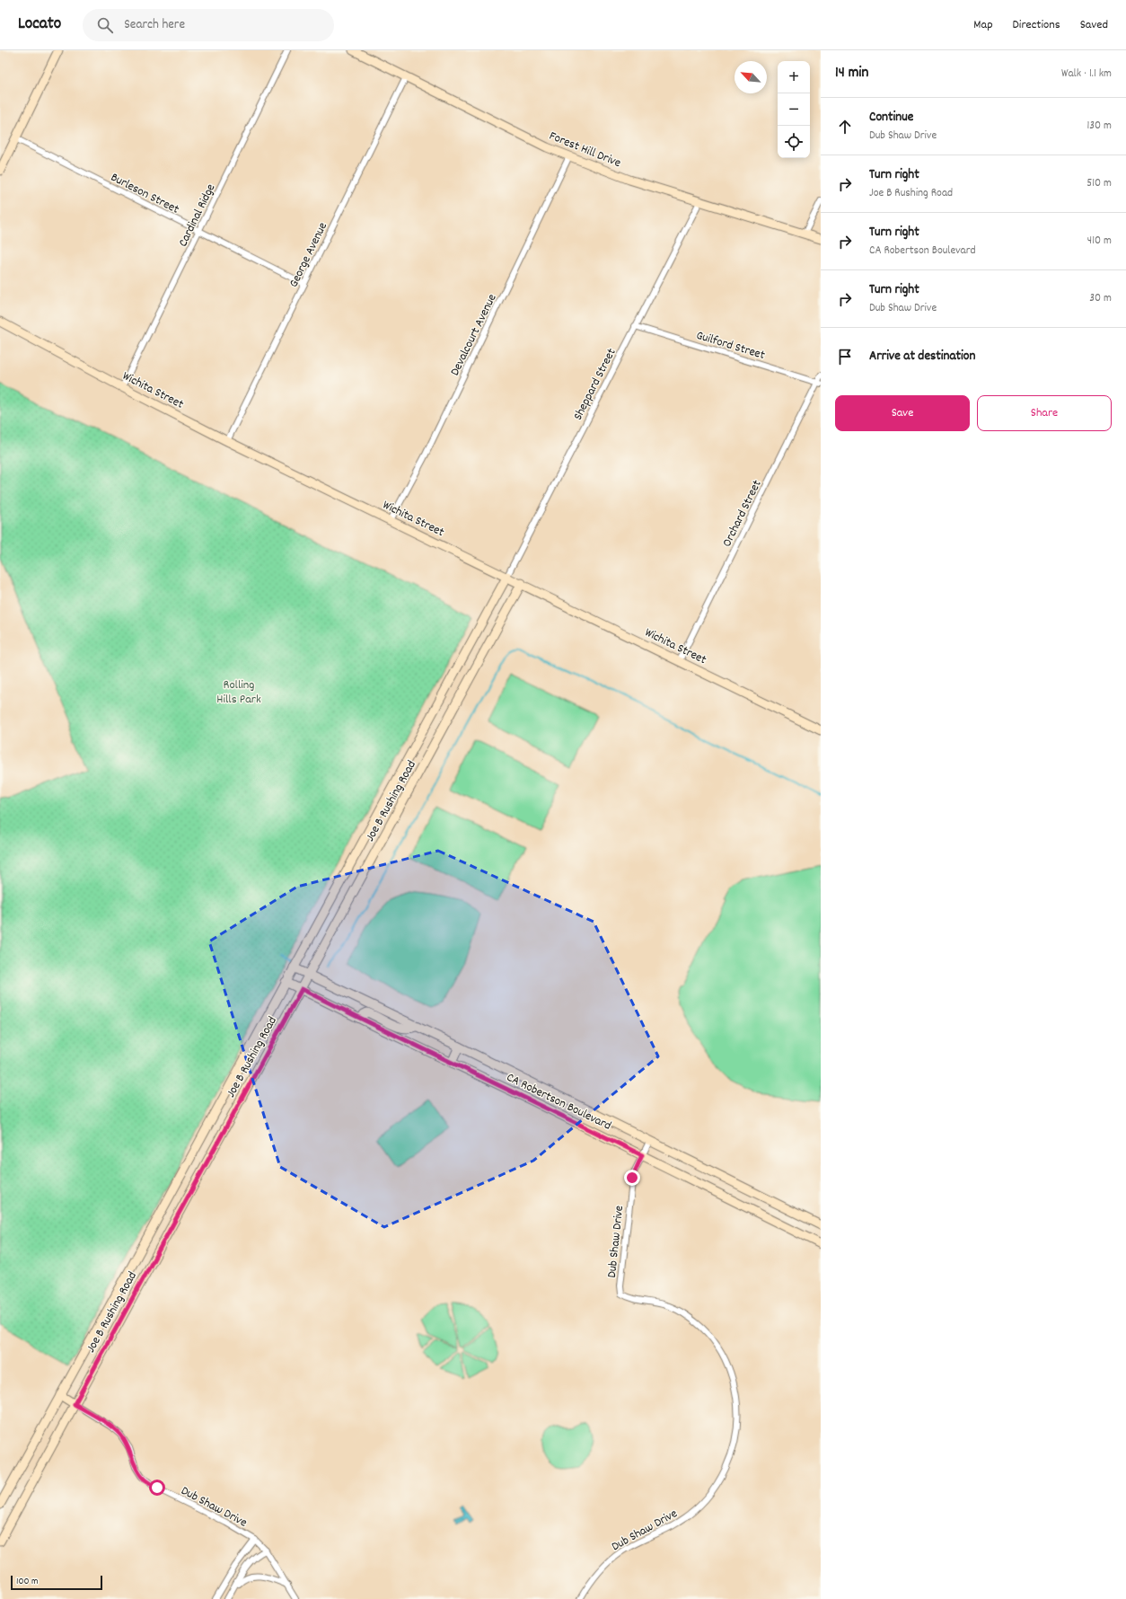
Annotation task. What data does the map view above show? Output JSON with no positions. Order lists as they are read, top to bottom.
{
  "streets": {
    "street": [
      "Forest Hill Drive",
      "Burleson Street",
      "Cardinal Ridge",
      "George Avenue",
      "Devalcourt Avenue",
      "Guilford Street",
      "Sheppard Street",
      "Wichita Street",
      "Orchard Street",
      "Joe B Rushing Road",
      "CA Robertson Boulevard",
      "Dub Shaw Drive"
    ]
  },
  "crossings": [
    ["Forest Hill Drive", "George Avenue"],
    ["Forest Hill Drive", "Devalcourt Avenue"],
    ["Forest Hill Drive", "Sheppard Street"],
    ["Burleson Street", "Cardinal Ridge"],
    ["Burleson Street", "George Avenue"],
    ["Cardinal Ridge", "Wichita Street"],
    ["George Avenue", "Wichita Street"],
    ["Devalcourt Avenue", "Wichita Street"],
    ["Guilford Street", "Sheppard Street"],
    ["Guilford Street", "Orchard Street"],
    ["Sheppard Street", "Wichita Street"],
    ["Sheppard Street", "Joe B Rushing Road"],
    ["Wichita Street", "Orchard Street"],
    ["Wichita Street", "Joe B Rushing Road"],
    ["Joe B Rushing Road", "CA Robertson Boulevard"],
    ["Joe B Rushing Road", "Dub Shaw Drive"],
    ["CA Robertson Boulevard", "Dub Shaw Drive"]
  ],
  "parks": ["Rolling Hills Park"],
  "scale_bar": "100 m",
  "north": "top left",
  "page": {
    "header": "Locato",
    "search": "Search here",
    "nav": ["Map", "Directions", "Saved"],
    "heading": ["14 min", "Walk · 1.1 km"],
    "map_buttons": ["+", "−"],
    "list": [
      ["Continue", "Dub Shaw Drive", "130 m"],
      ["Turn right", "Joe B Rushing Road", "510 m"],
      ["Turn right", "CA Robertson Boulevard", "410 m"],
      ["Turn right", "Dub Shaw Drive", "30 m"],
      "Arrive at destination"
    ],
    "buttons": ["Save", "Share"],
    "scale": "100 m"
  }
}
